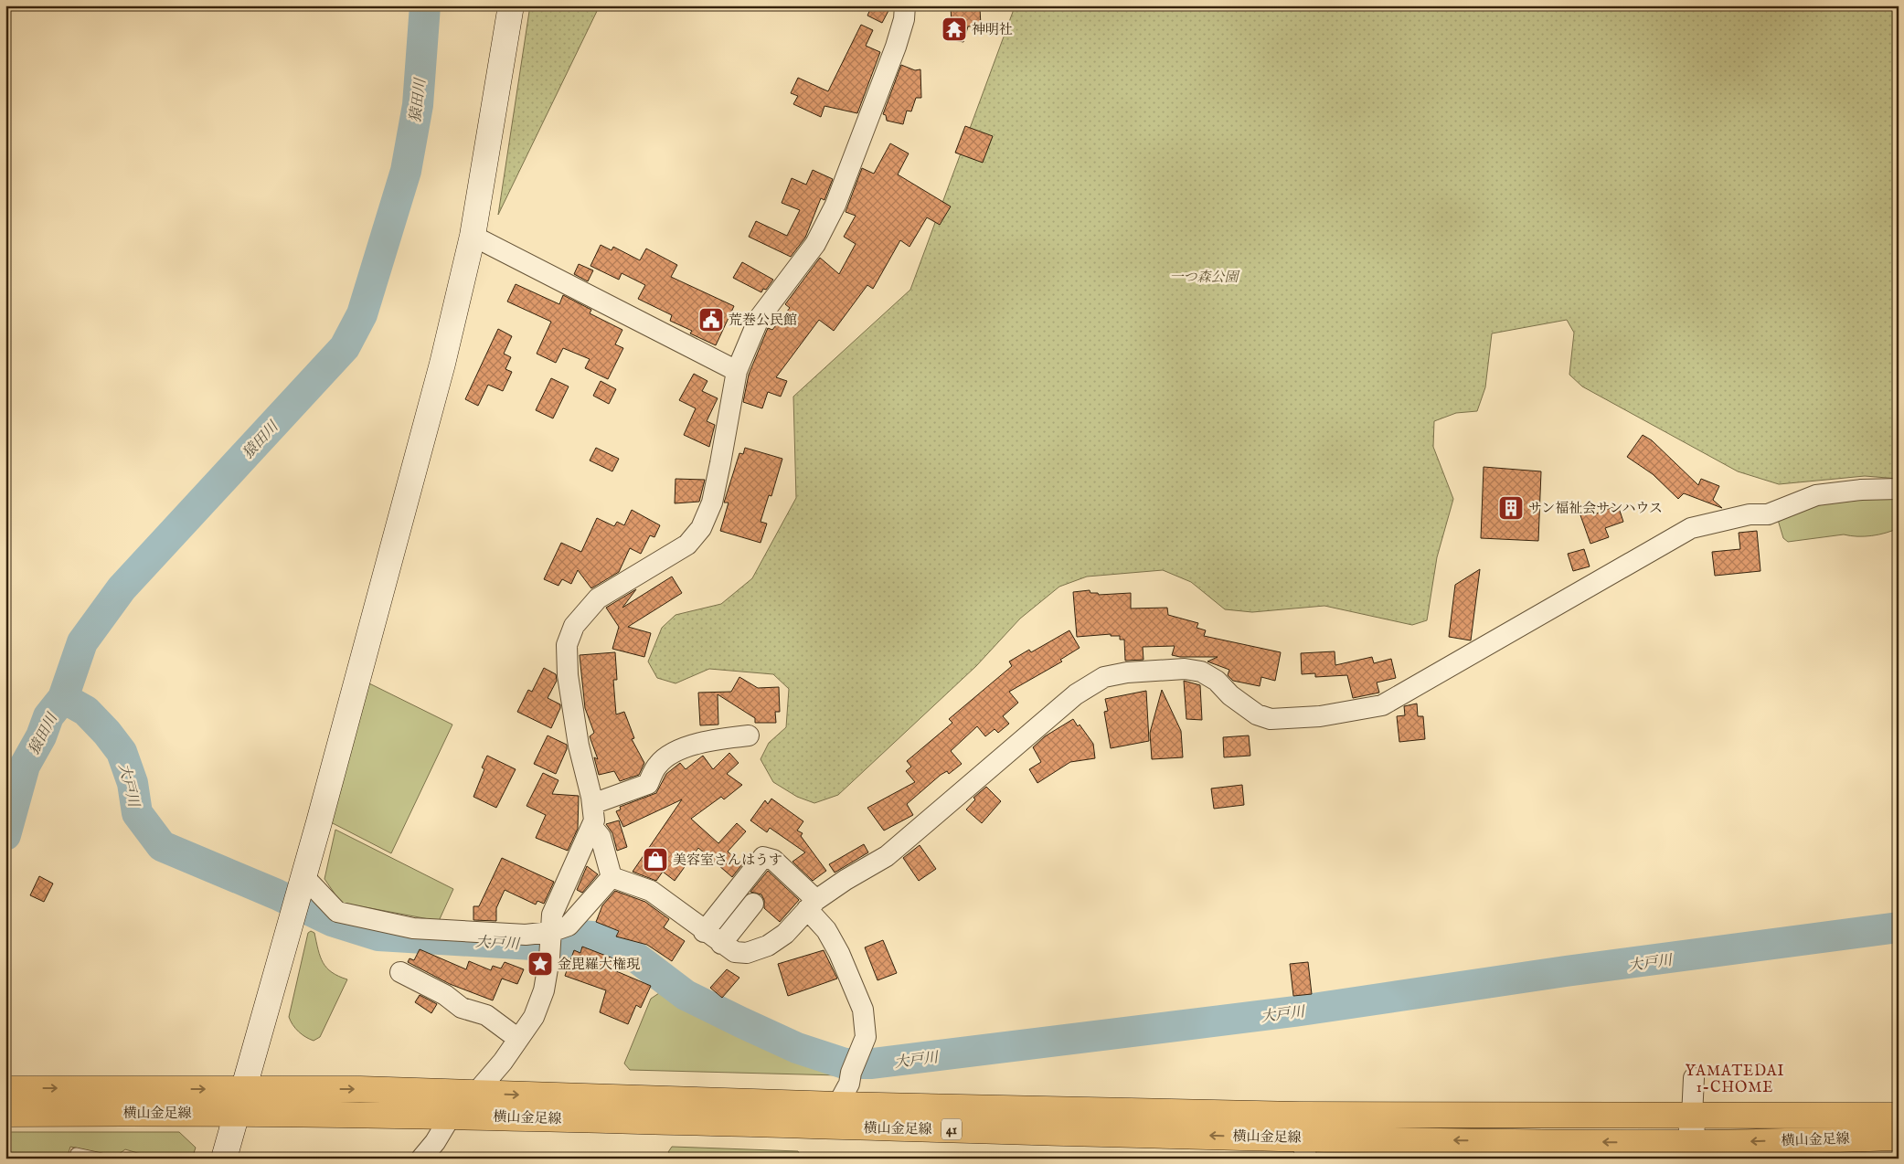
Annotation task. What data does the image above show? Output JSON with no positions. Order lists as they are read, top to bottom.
{
  "streets": {
    "main road": ["横山金足線", "41"]
  },
  "districts": ["YAMATEDAI 1-CHOME"],
  "water": ["猿田川", "大戸川"],
  "parks": ["一つ森公園"],
  "places": {
    "temple": ["神明社"],
    "public building": ["荒巻公民館"],
    "building": ["サン福祉会サンハウス"],
    "shop": ["美容室さんはうす"],
    "place": ["金毘羅大権現"]
  }
}
